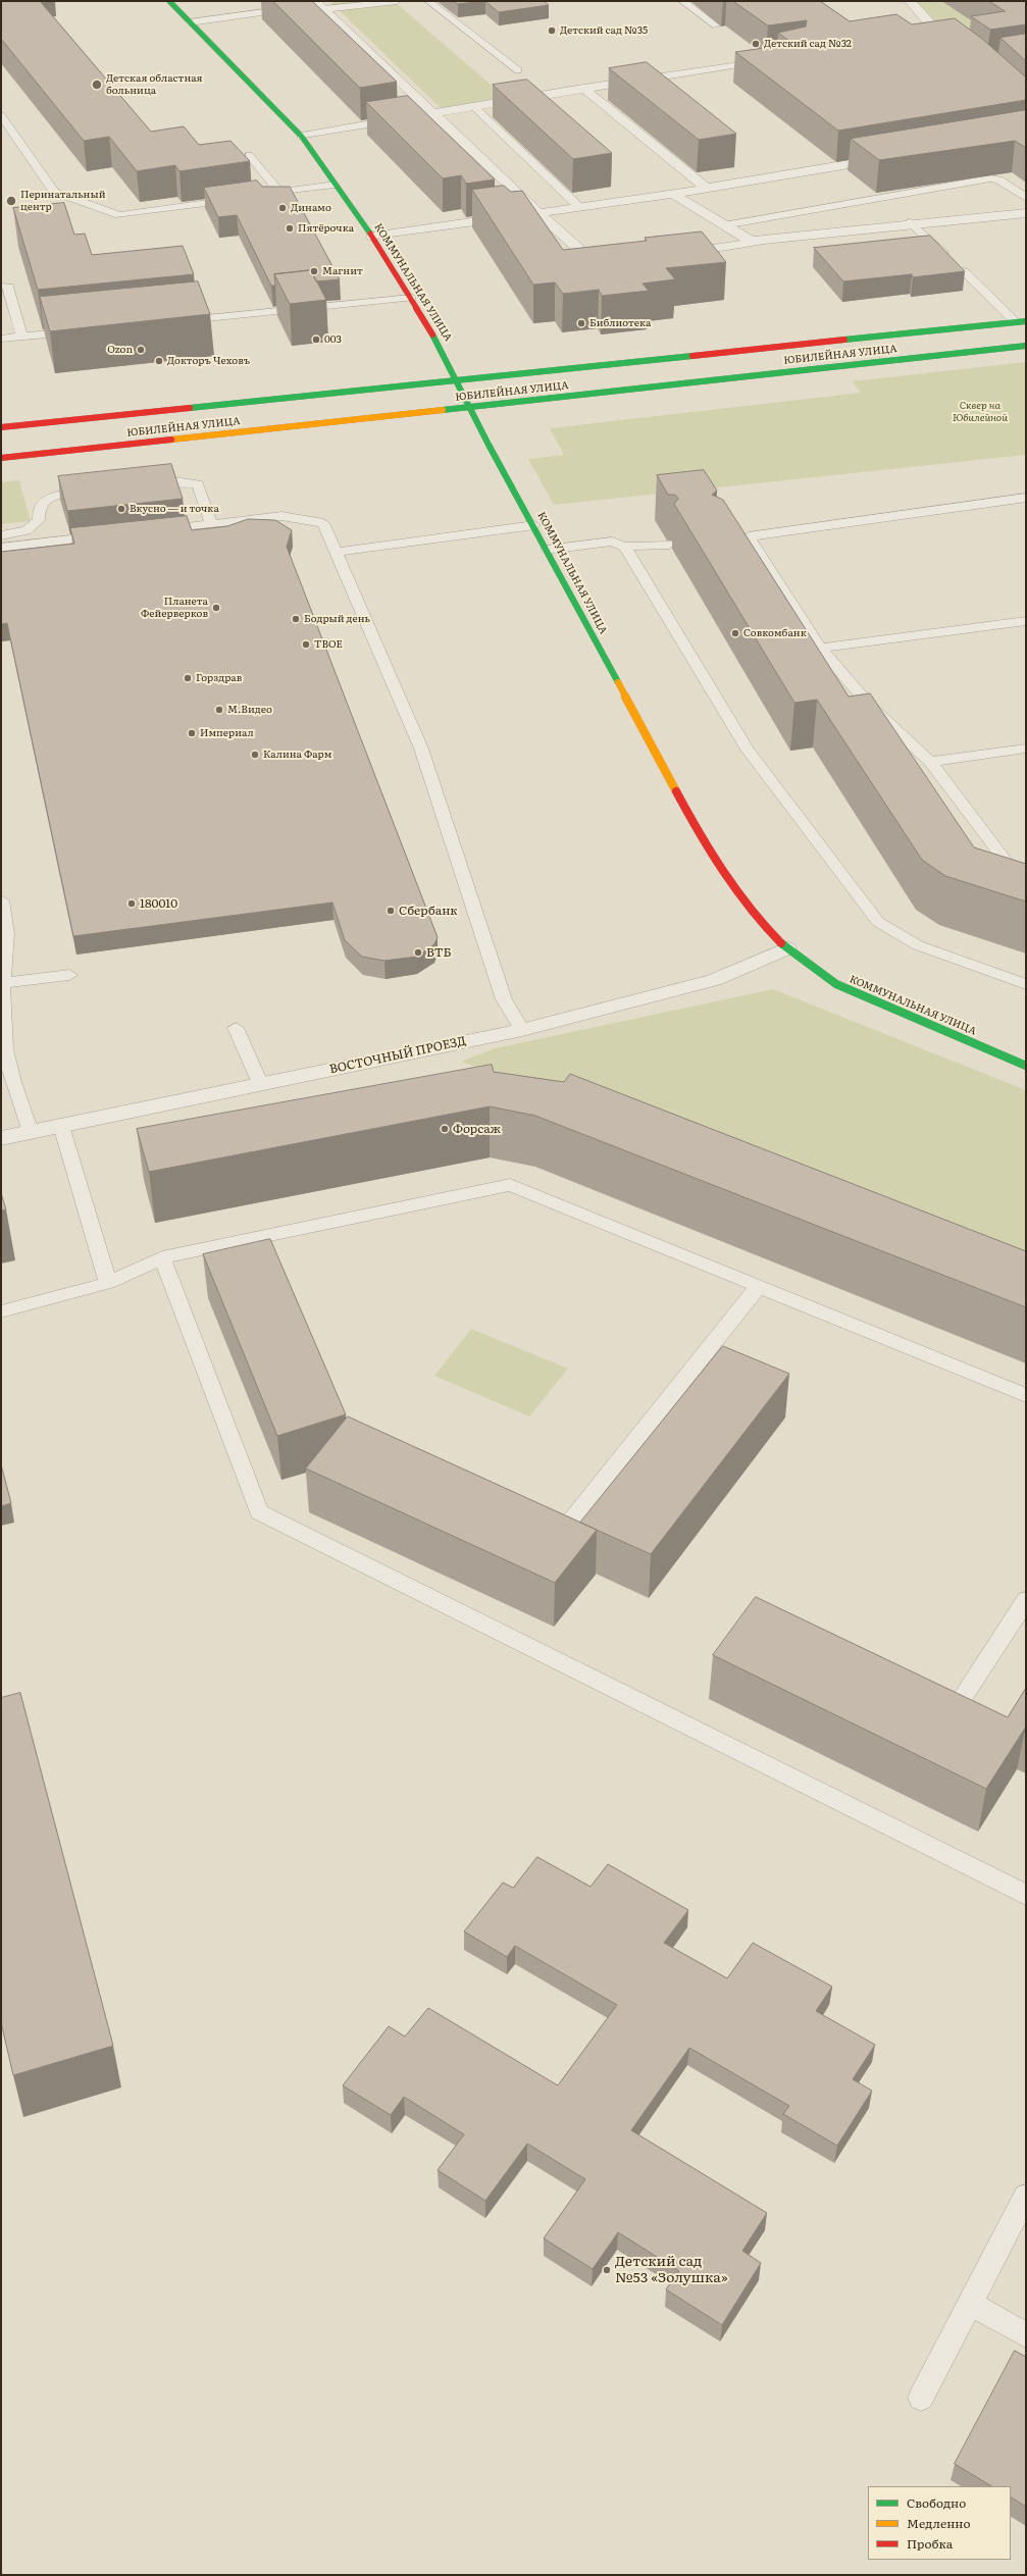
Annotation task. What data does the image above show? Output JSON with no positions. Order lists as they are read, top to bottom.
{
  "streets": {
    "main road": ["КОММУНАЛЬНАЯ УЛИЦА", "ЮБИЛЕЙНАЯ УЛИЦА"],
    "street": ["ВОСТОЧНЫЙ ПРОЕЗД"]
  },
  "crossings": [
    ["КОММУНАЛЬНАЯ УЛИЦА", "ЮБИЛЕЙНАЯ УЛИЦА"],
    ["КОММУНАЛЬНАЯ УЛИЦА", "ВОСТОЧНЫЙ ПРОЕЗД"]
  ],
  "parks": ["Сквер на Юбилейной"],
  "places": [
    "Детский сад №35",
    "Детский сад №32",
    "Детская областная больница",
    "Перинатальный центр",
    "Динамо",
    "Пятёрочка",
    "Магнит",
    "Библиотека",
    "003",
    "Ozon",
    "Докторъ Чеховъ",
    "Вкусно — и точка",
    "Планета Фейерверков",
    "Бодрый день",
    "Совкомбанк",
    "ТВОЕ",
    "Горздрав",
    "М.Видео",
    "Империал",
    "Калина Фарм",
    "180010",
    "Сбербанк",
    "ВТБ",
    "Форсаж",
    "Детский сад №53 «Золушка»"
  ],
  "legend": ["Свободно", "Медленно", "Пробка"]
}
